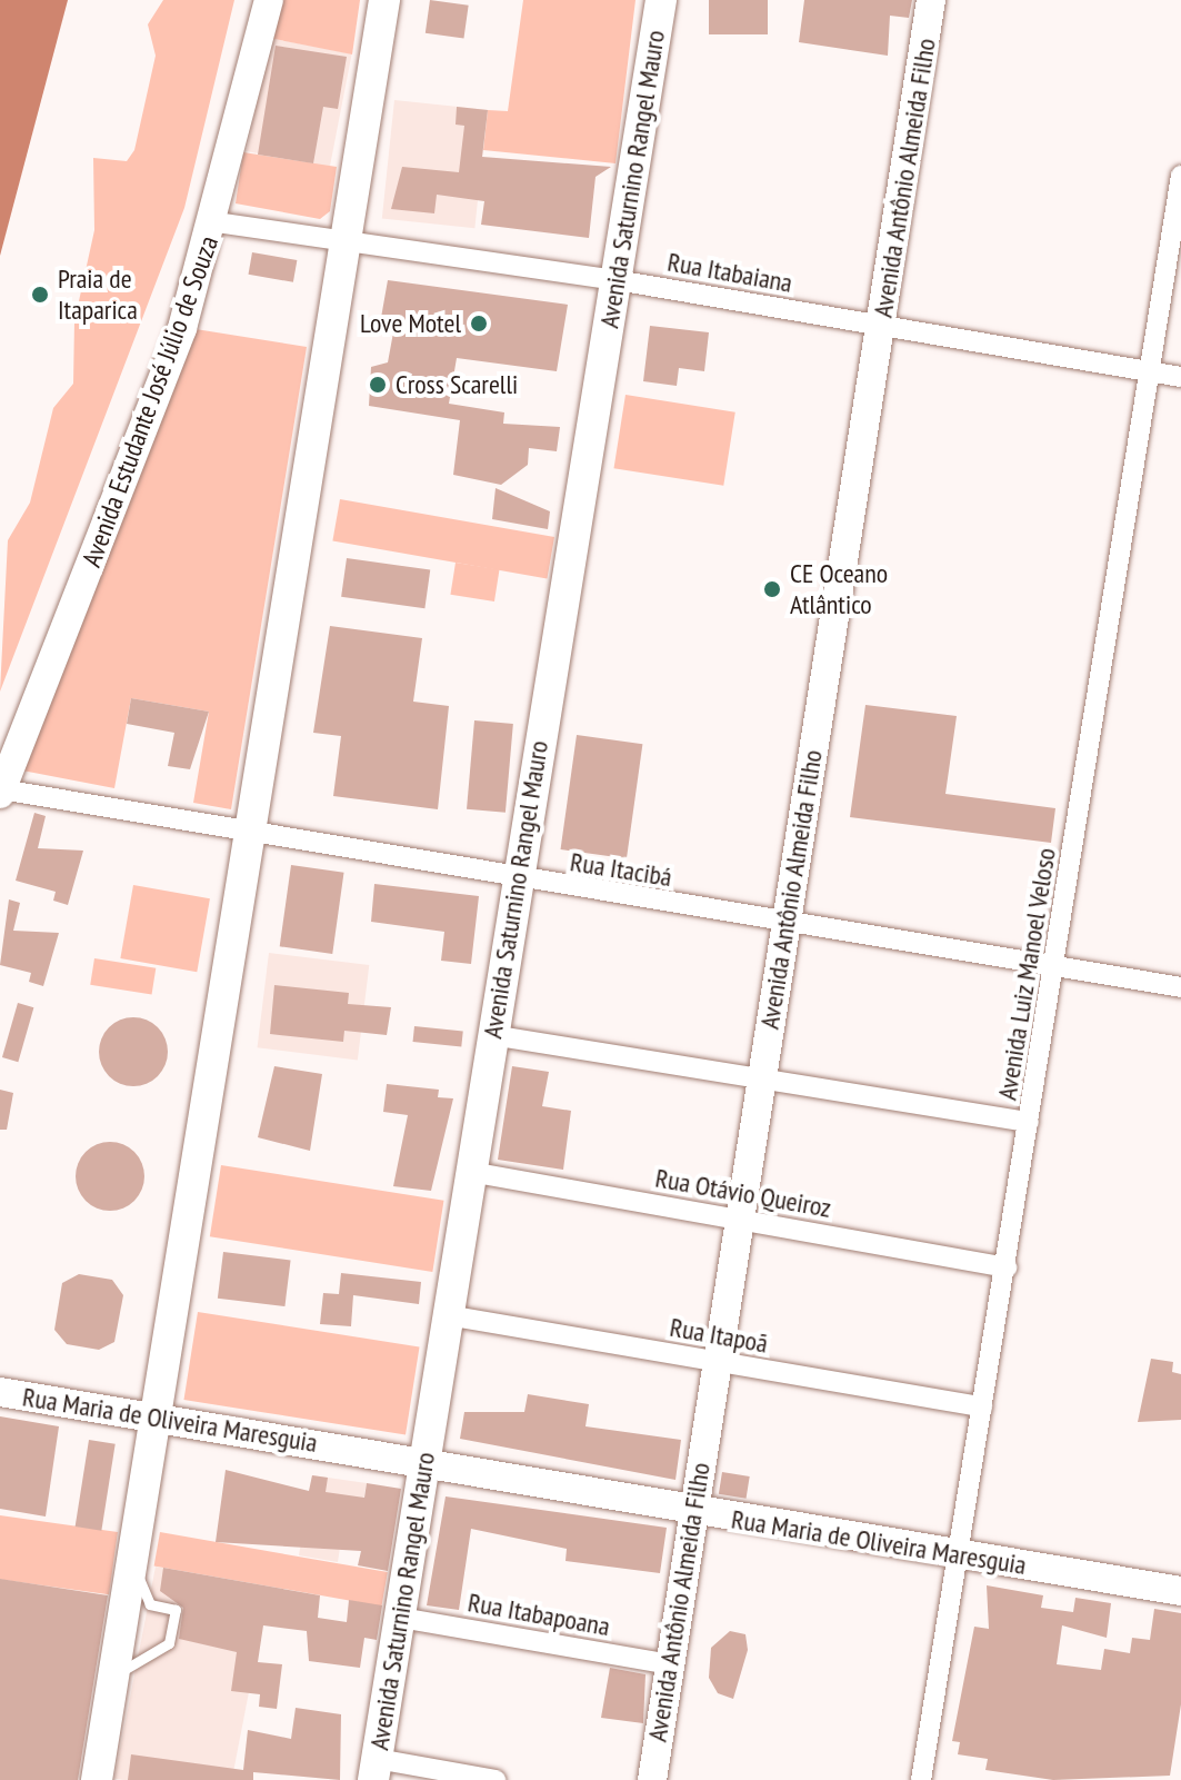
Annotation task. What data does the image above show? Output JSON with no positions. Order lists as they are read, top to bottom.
{
  "streets": {
    "main road": ["Avenida Saturnino Rangel Mauro"],
    "street": [
      "Avenida Antônio Almeida Filho",
      "Rua Itabaiana",
      "Avenida Estudante José Júlio de Souza",
      "Rua Itacibá",
      "Avenida Luiz Manoel Veloso",
      "Rua Otávio Queiroz",
      "Rua Itapoã",
      "Rua Maria de Oliveira Maresguia",
      "Rua Itabapoana"
    ]
  },
  "crossings": [
    ["Avenida Antônio Almeida Filho", "Rua Itabaiana"],
    ["Avenida Antônio Almeida Filho", "Rua Itacibá"],
    ["Avenida Antônio Almeida Filho", "Rua Otávio Queiroz"],
    ["Avenida Antônio Almeida Filho", "Rua Itapoã"],
    ["Avenida Antônio Almeida Filho", "Rua Maria de Oliveira Maresguia"],
    ["Avenida Antônio Almeida Filho", "Rua Itabapoana"],
    ["Avenida Saturnino Rangel Mauro", "Rua Itabaiana"],
    ["Avenida Saturnino Rangel Mauro", "Rua Itacibá"],
    ["Avenida Saturnino Rangel Mauro", "Rua Otávio Queiroz"],
    ["Avenida Saturnino Rangel Mauro", "Rua Itapoã"],
    ["Avenida Saturnino Rangel Mauro", "Rua Maria de Oliveira Maresguia"],
    ["Avenida Saturnino Rangel Mauro", "Rua Itabapoana"],
    ["Rua Itabaiana", "Avenida Estudante José Júlio de Souza"],
    ["Rua Itabaiana", "Avenida Luiz Manoel Veloso"],
    ["Avenida Estudante José Júlio de Souza", "Rua Itacibá"],
    ["Rua Itacibá", "Avenida Luiz Manoel Veloso"],
    ["Avenida Luiz Manoel Veloso", "Rua Otávio Queiroz"],
    ["Avenida Luiz Manoel Veloso", "Rua Itapoã"],
    ["Avenida Luiz Manoel Veloso", "Rua Maria de Oliveira Maresguia"]
  ],
  "places": [
    "Praia de Itaparica",
    "Love Motel",
    "Cross Scarelli",
    "CE Oceano Atlântico"
  ]
}
